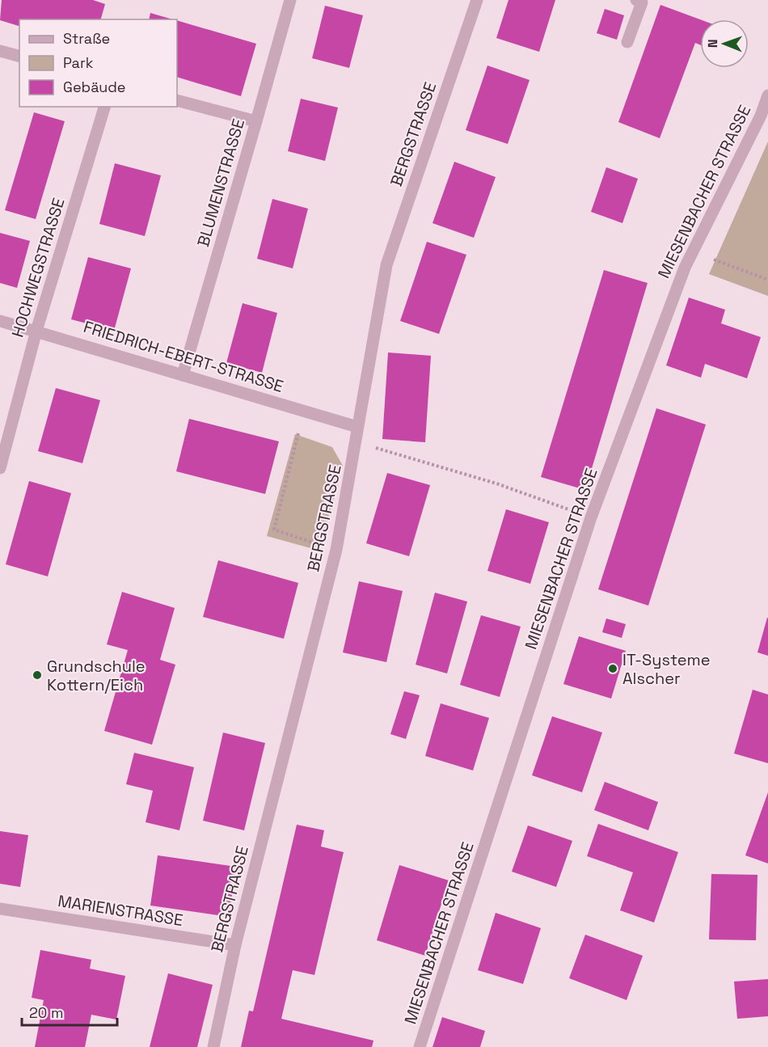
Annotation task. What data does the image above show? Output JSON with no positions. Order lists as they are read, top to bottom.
{
  "streets": {
    "street": [
      "BERGSTRASSE",
      "BLUMENSTRASSE",
      "MIESENBACHER STRASSE",
      "HOCHWEGSTRASSE",
      "FRIEDRICH-EBERT-STRASSE",
      "MARIENSTRASSE"
    ]
  },
  "crossings": [
    ["BERGSTRASSE", "FRIEDRICH-EBERT-STRASSE"],
    ["BERGSTRASSE", "MARIENSTRASSE"],
    ["BLUMENSTRASSE", "FRIEDRICH-EBERT-STRASSE"],
    ["HOCHWEGSTRASSE", "FRIEDRICH-EBERT-STRASSE"]
  ],
  "places": ["IT-Systeme Alscher", "Grundschule Kottern/Eich"],
  "legend": ["Straße", "Park", "Gebäude"],
  "scale_bar": "20 m",
  "north": "left"
}
